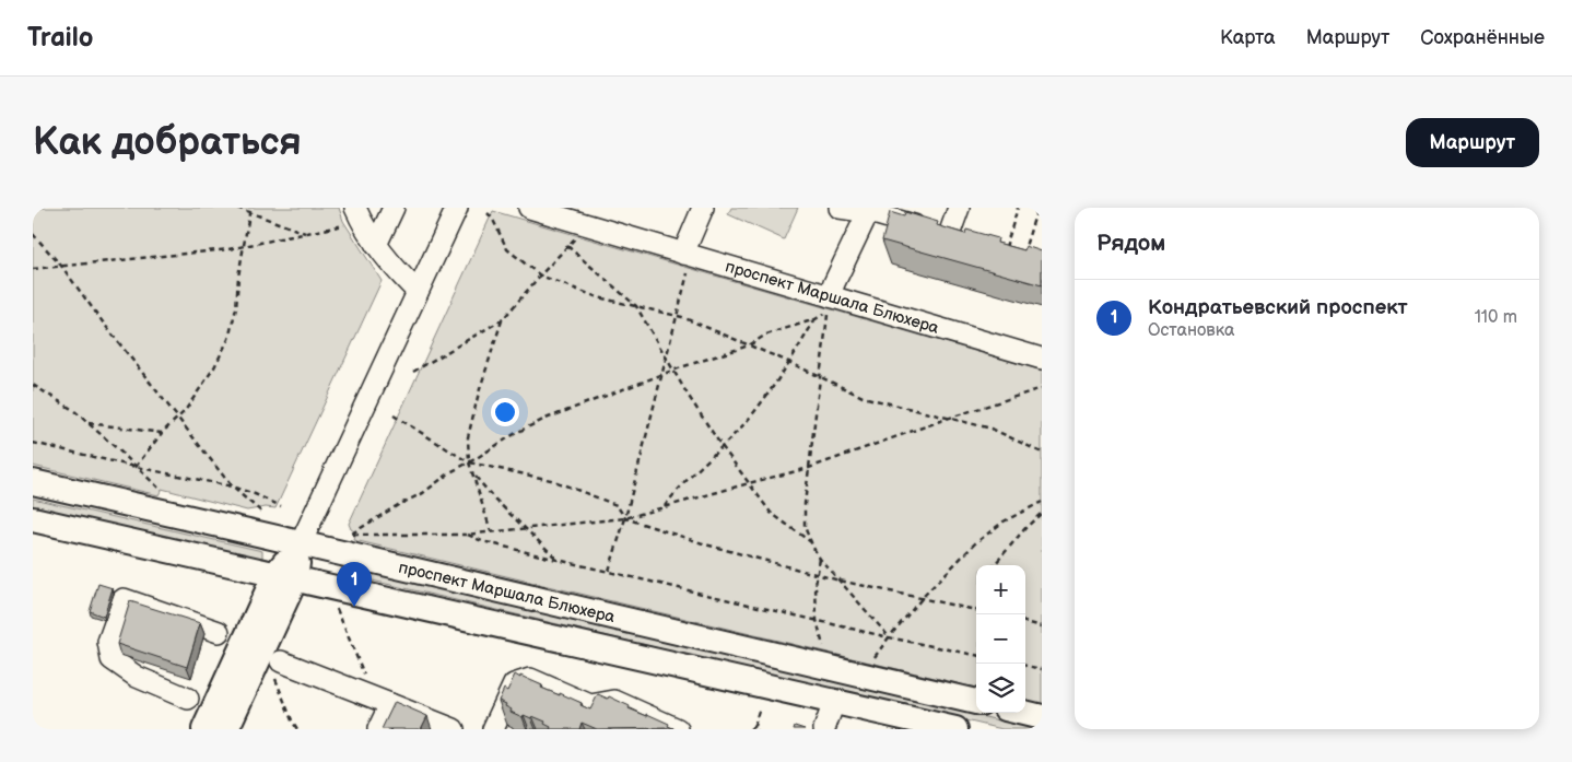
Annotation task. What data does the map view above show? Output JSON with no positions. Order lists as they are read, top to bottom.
{
  "streets": {
    "main road": ["проспект Маршала Блюхера"]
  },
  "page": {
    "header": "Trailo",
    "nav": ["Карта", "Маршрут", "Сохранённые"],
    "buttons": "Маршрут",
    "title": "Как добраться",
    "heading": "Рядом",
    "list": [
      {
        "mark": "1",
        "name": "Кондратьевский проспект",
        "note": "Остановка",
        "value": "110 m"
      }
    ],
    "pins": "1",
    "map_buttons": ["+", "−"]
  }
}
